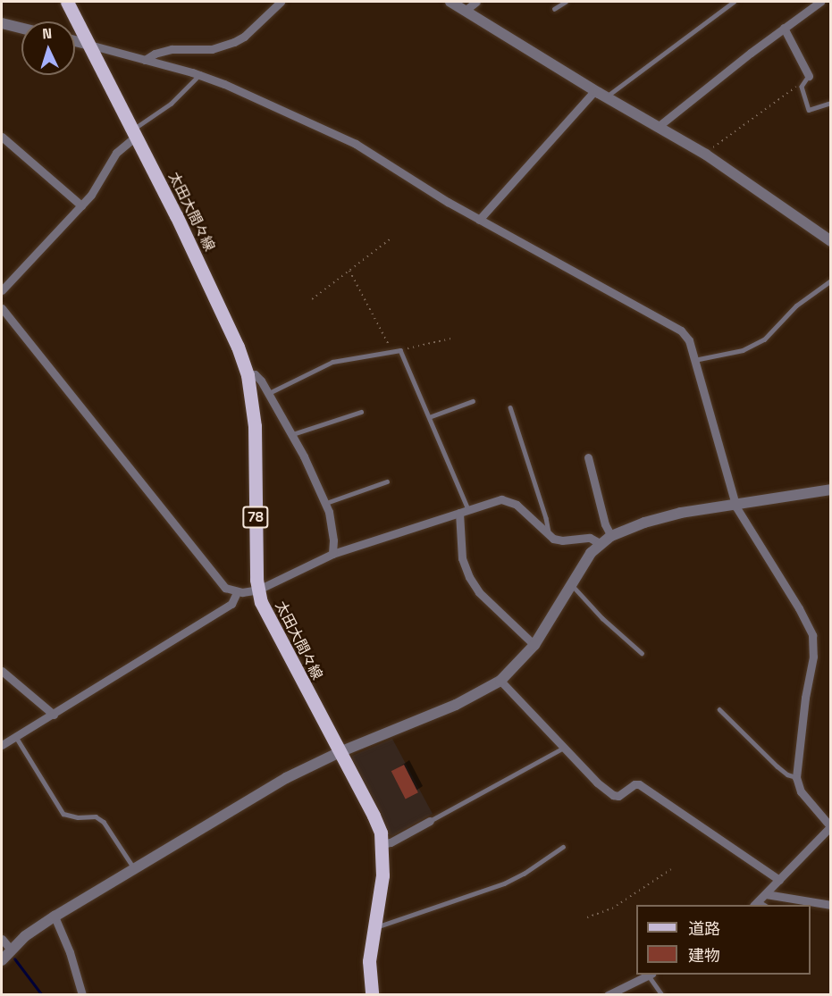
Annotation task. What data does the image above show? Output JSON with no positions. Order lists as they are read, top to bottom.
{
  "streets": {
    "main road": ["太田大間々線", "78"]
  },
  "legend": ["道路", "建物"],
  "north": "top"
}
